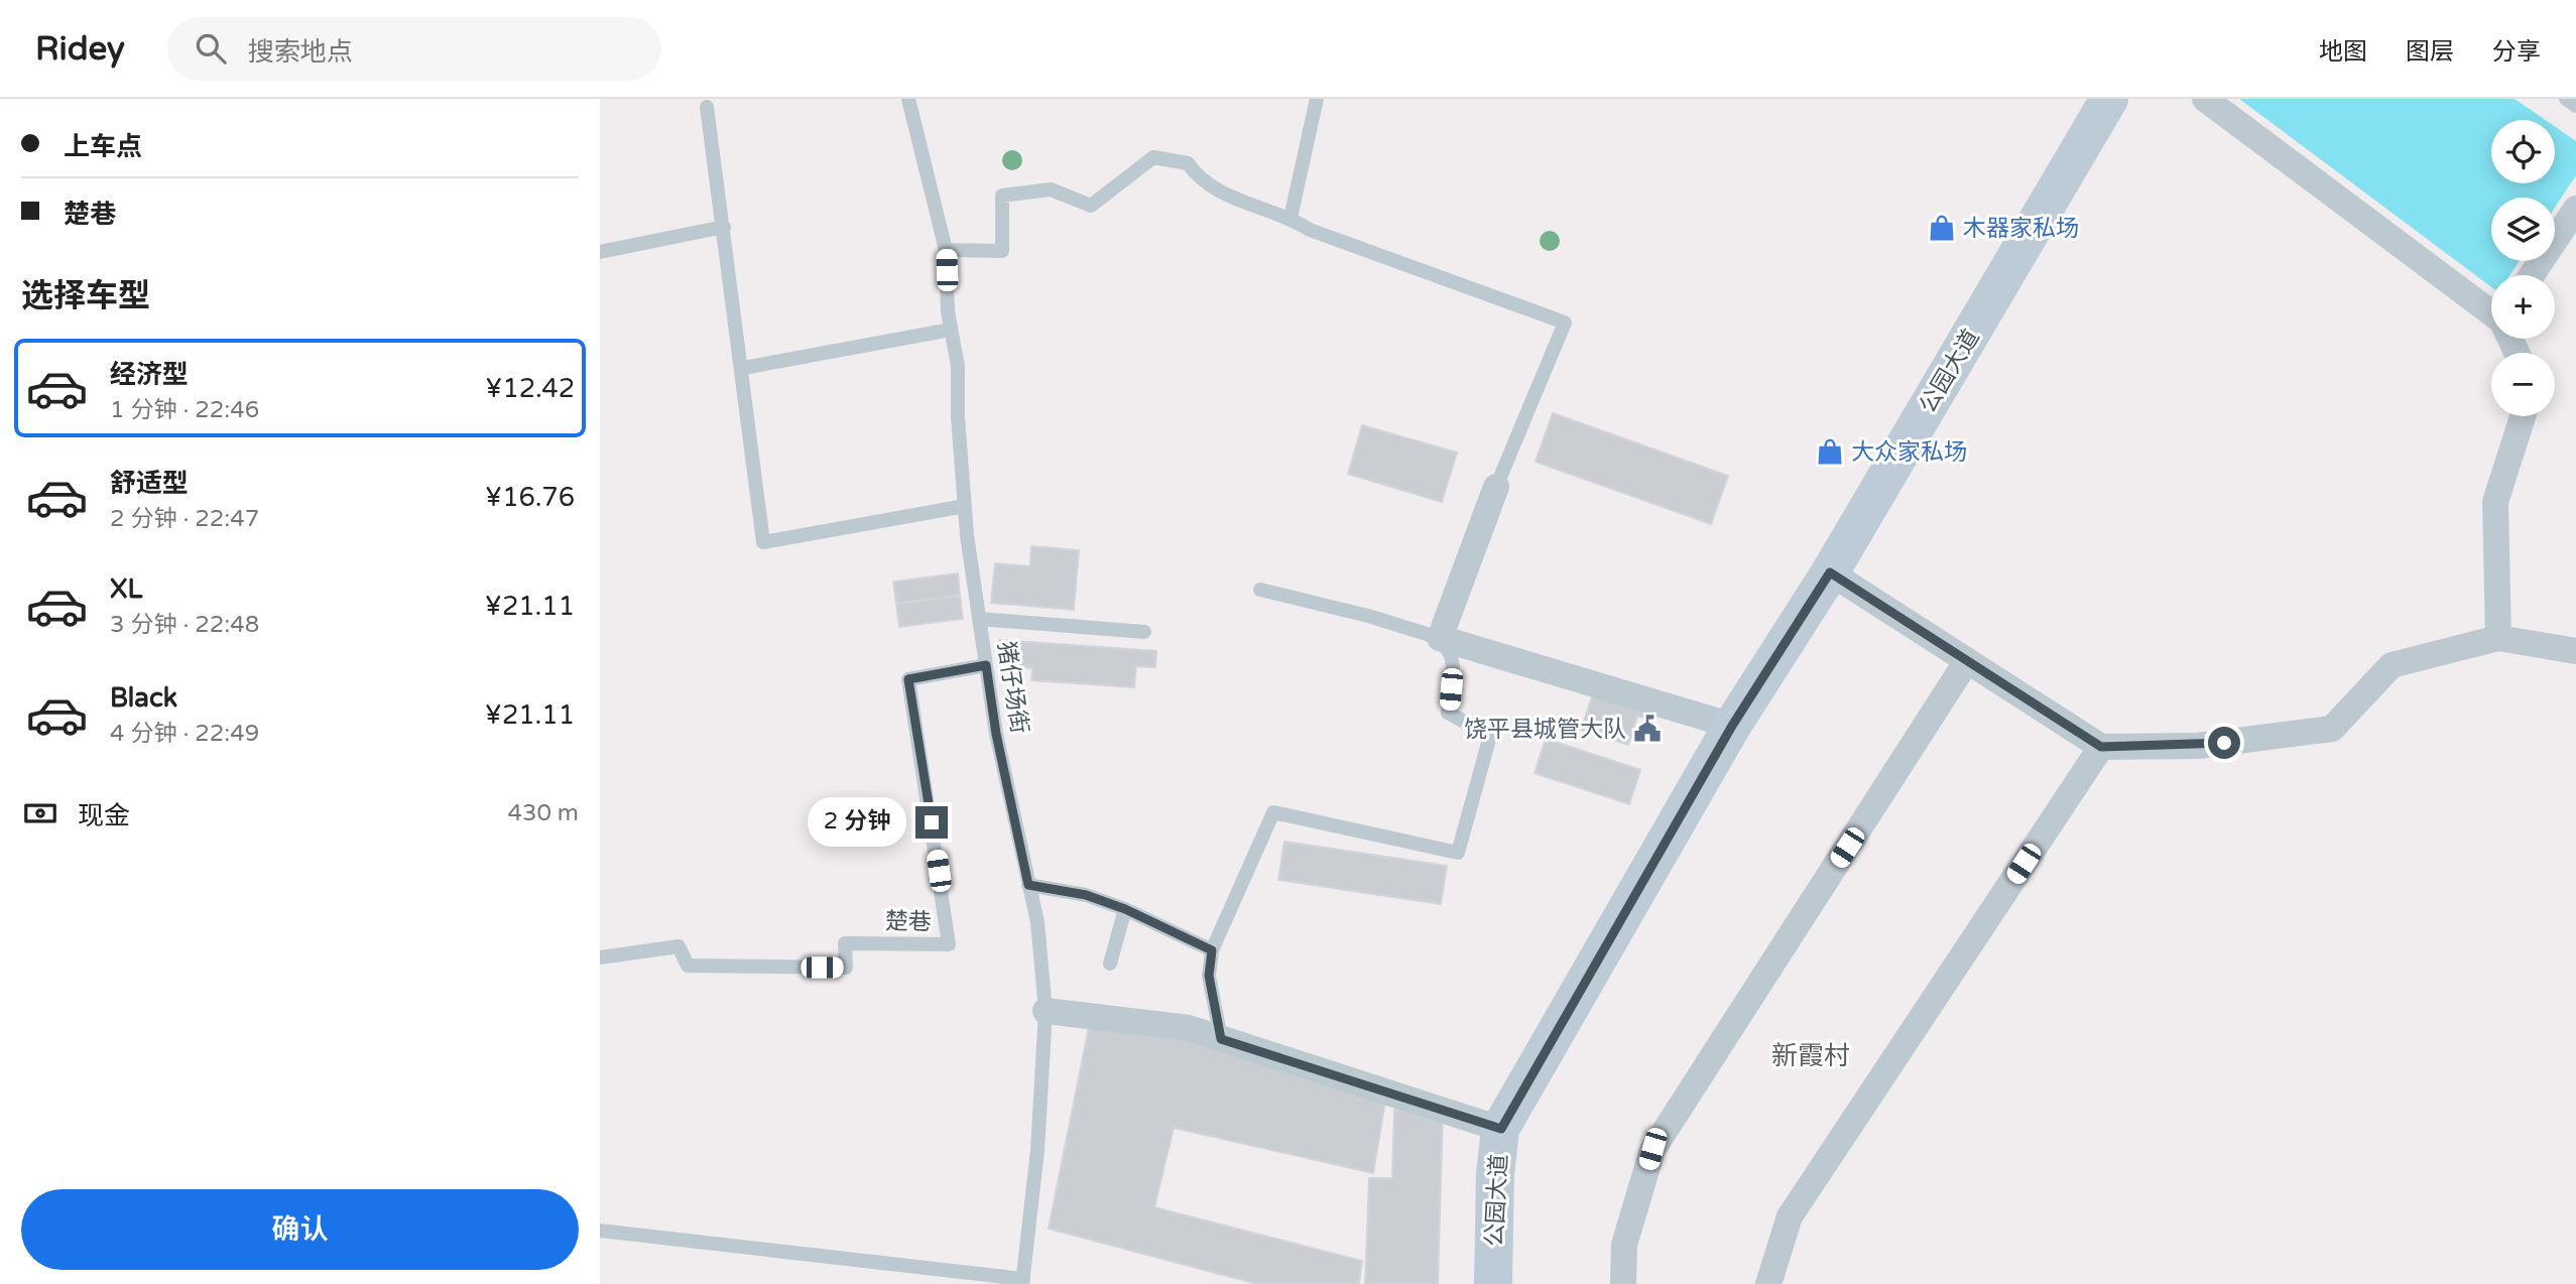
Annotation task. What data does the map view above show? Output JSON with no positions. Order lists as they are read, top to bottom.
{
  "streets": {
    "main road": ["公园大道"],
    "lane": ["猪仔场街", "楚巷"]
  },
  "crossings": [
    ["猪仔场街", "楚巷"]
  ],
  "districts": ["新霞村"],
  "places": {
    "shop": ["木器家私场", "大众家私场"],
    "public building": ["饶平县城管大队"]
  },
  "page": {
    "header": "Ridey",
    "search": "搜索地点",
    "nav": ["地图", "图层", "分享"],
    "banner": ["上车点", "楚巷"],
    "map_buttons": ["+", "−"],
    "heading": "选择车型",
    "list": [
      {
        "name": "经济型",
        "note": "1 分钟 · 22:46",
        "value": "¥12.42"
      },
      {
        "name": "舒适型",
        "note": "2 分钟 · 22:47",
        "value": "¥16.76"
      },
      {
        "name": "XL",
        "note": "3 分钟 · 22:48",
        "value": "¥21.11"
      },
      {
        "name": "Black",
        "note": "4 分钟 · 22:49",
        "value": "¥21.11"
      }
    ],
    "pay": ["现金", "430 m"],
    "bubble": "2 分钟",
    "buttons": "确认"
  }
}
